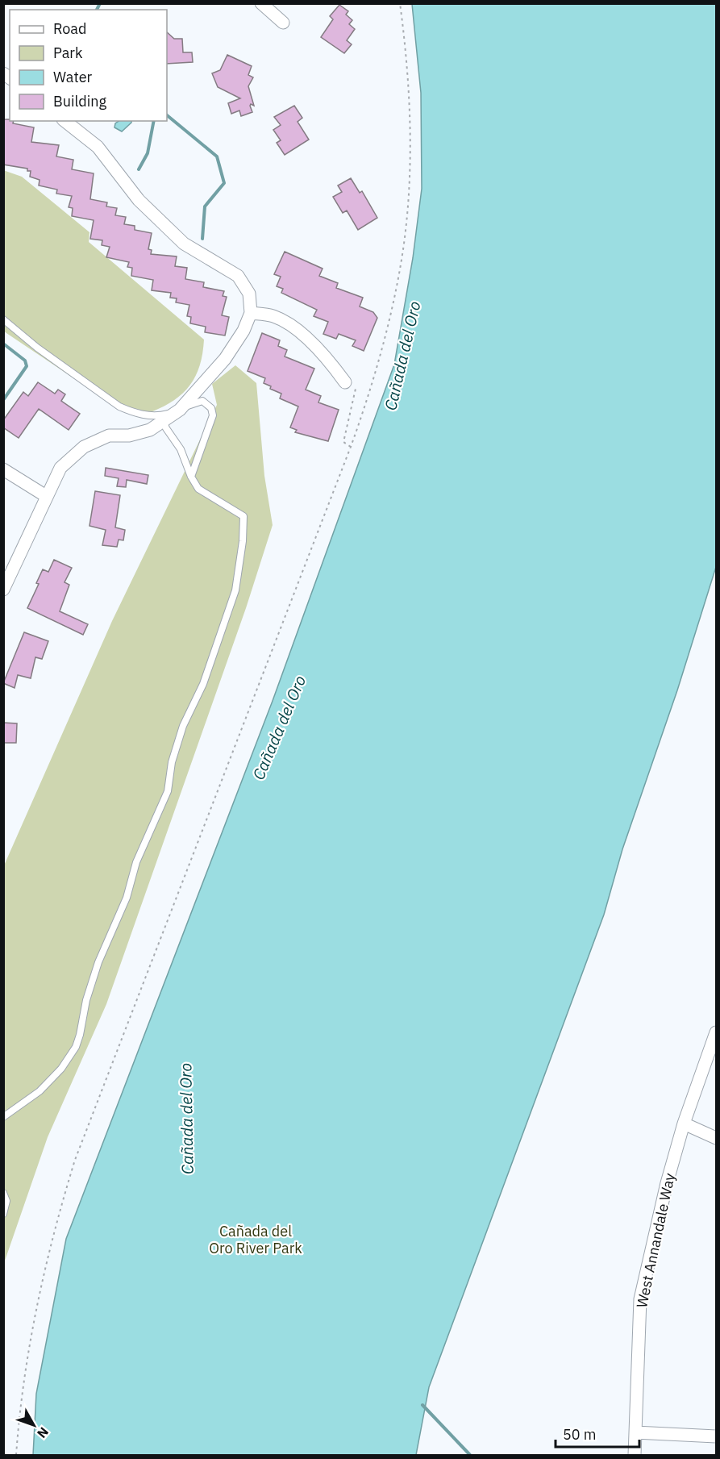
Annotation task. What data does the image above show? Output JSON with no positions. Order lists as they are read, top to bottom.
{
  "streets": {
    "street": ["West Annandale Way"]
  },
  "water": ["Cañada del Oro"],
  "parks": ["Cañada del Oro River Park"],
  "legend": [
    "Road",
    "Park",
    "Water",
    "Building"
  ],
  "scale_bar": "50 m",
  "north": "bottom right"
}
